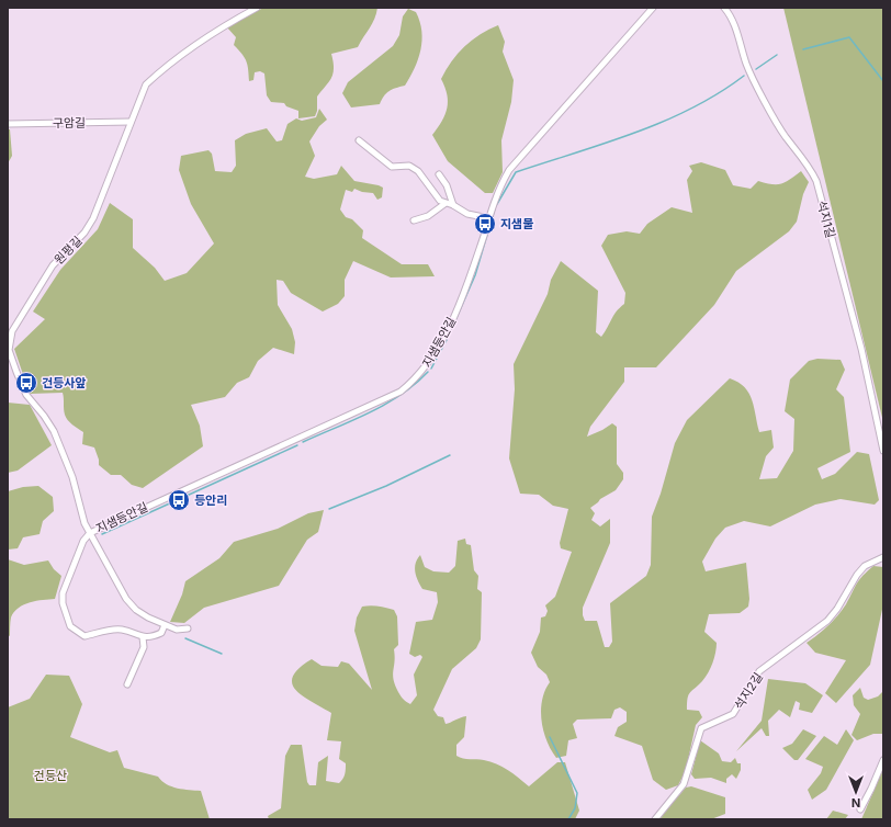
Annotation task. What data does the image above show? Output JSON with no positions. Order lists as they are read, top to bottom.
{
  "streets": {
    "street": [
      "구암길",
      "석지1길",
      "원평길",
      "지샘등안길",
      "석지2길"
    ]
  },
  "crossings": [
    ["구암길", "원평길"],
    ["원평길", "지샘등안길"]
  ],
  "parks": ["건등산"],
  "places": {
    "bus stop": ["지샘물", "건등사앞", "등안리"]
  },
  "north": "bottom"
}
